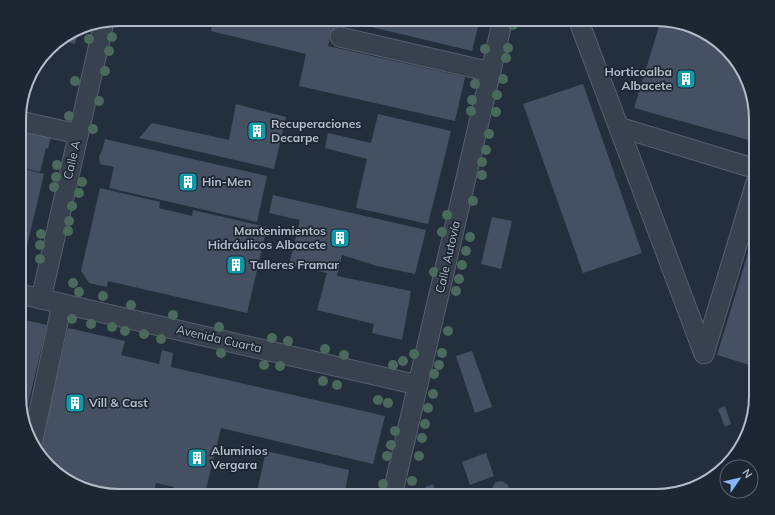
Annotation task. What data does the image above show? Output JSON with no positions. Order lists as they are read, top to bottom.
{
  "streets": {
    "street": ["Calle A", "Calle Autovía", "Avenida Cuarta"]
  },
  "crossings": [
    ["Calle A", "Avenida Cuarta"],
    ["Calle Autovía", "Avenida Cuarta"]
  ],
  "places": {
    "building": [
      "Horticoalba Albacete",
      "Recuperaciones Decarpe",
      "Hin-Men",
      "Mantenimientos Hidráulicos Albacete",
      "Talleres Framar",
      "Vill & Cast",
      "Aluminios Vergara"
    ]
  },
  "north": "top right"
}
